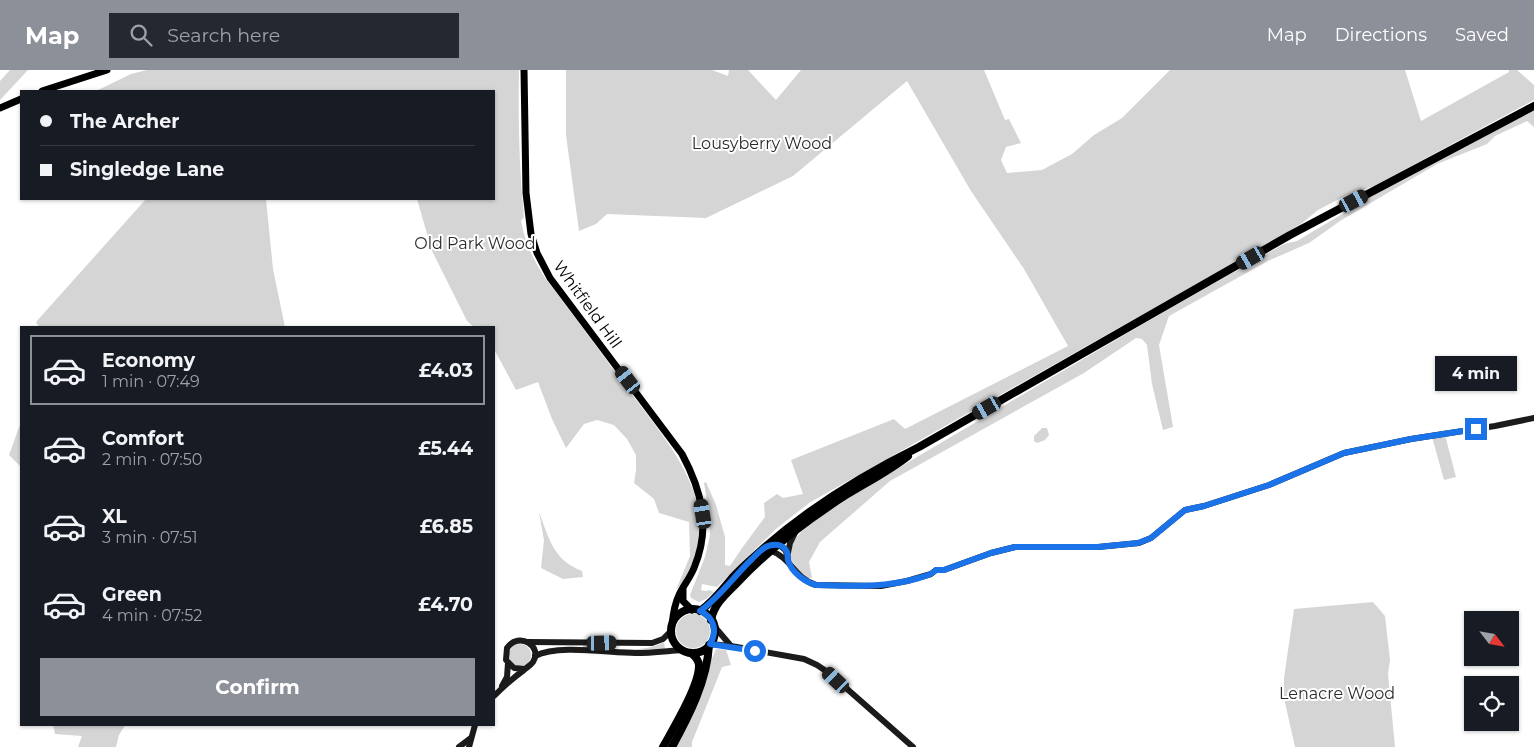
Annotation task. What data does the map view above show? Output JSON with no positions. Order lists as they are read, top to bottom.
{
  "streets": {
    "main road": ["Whitfield Hill"]
  },
  "parks": ["Lousyberry Wood", "Old Park Wood", "Lenacre Wood"],
  "north": "bottom right",
  "page": {
    "header": "Map",
    "search": "Search here",
    "nav": ["Map", "Directions", "Saved"],
    "banner": ["The Archer", "Singledge Lane"],
    "list": [
      {
        "name": "Economy",
        "note": "1 min · 07:49",
        "value": "£4.03"
      },
      {
        "name": "Comfort",
        "note": "2 min · 07:50",
        "value": "£5.44"
      },
      {
        "name": "XL",
        "note": "3 min · 07:51",
        "value": "£6.85"
      },
      {
        "name": "Green",
        "note": "4 min · 07:52",
        "value": "£4.70"
      }
    ],
    "bubble": "4 min",
    "buttons": "Confirm"
  }
}
